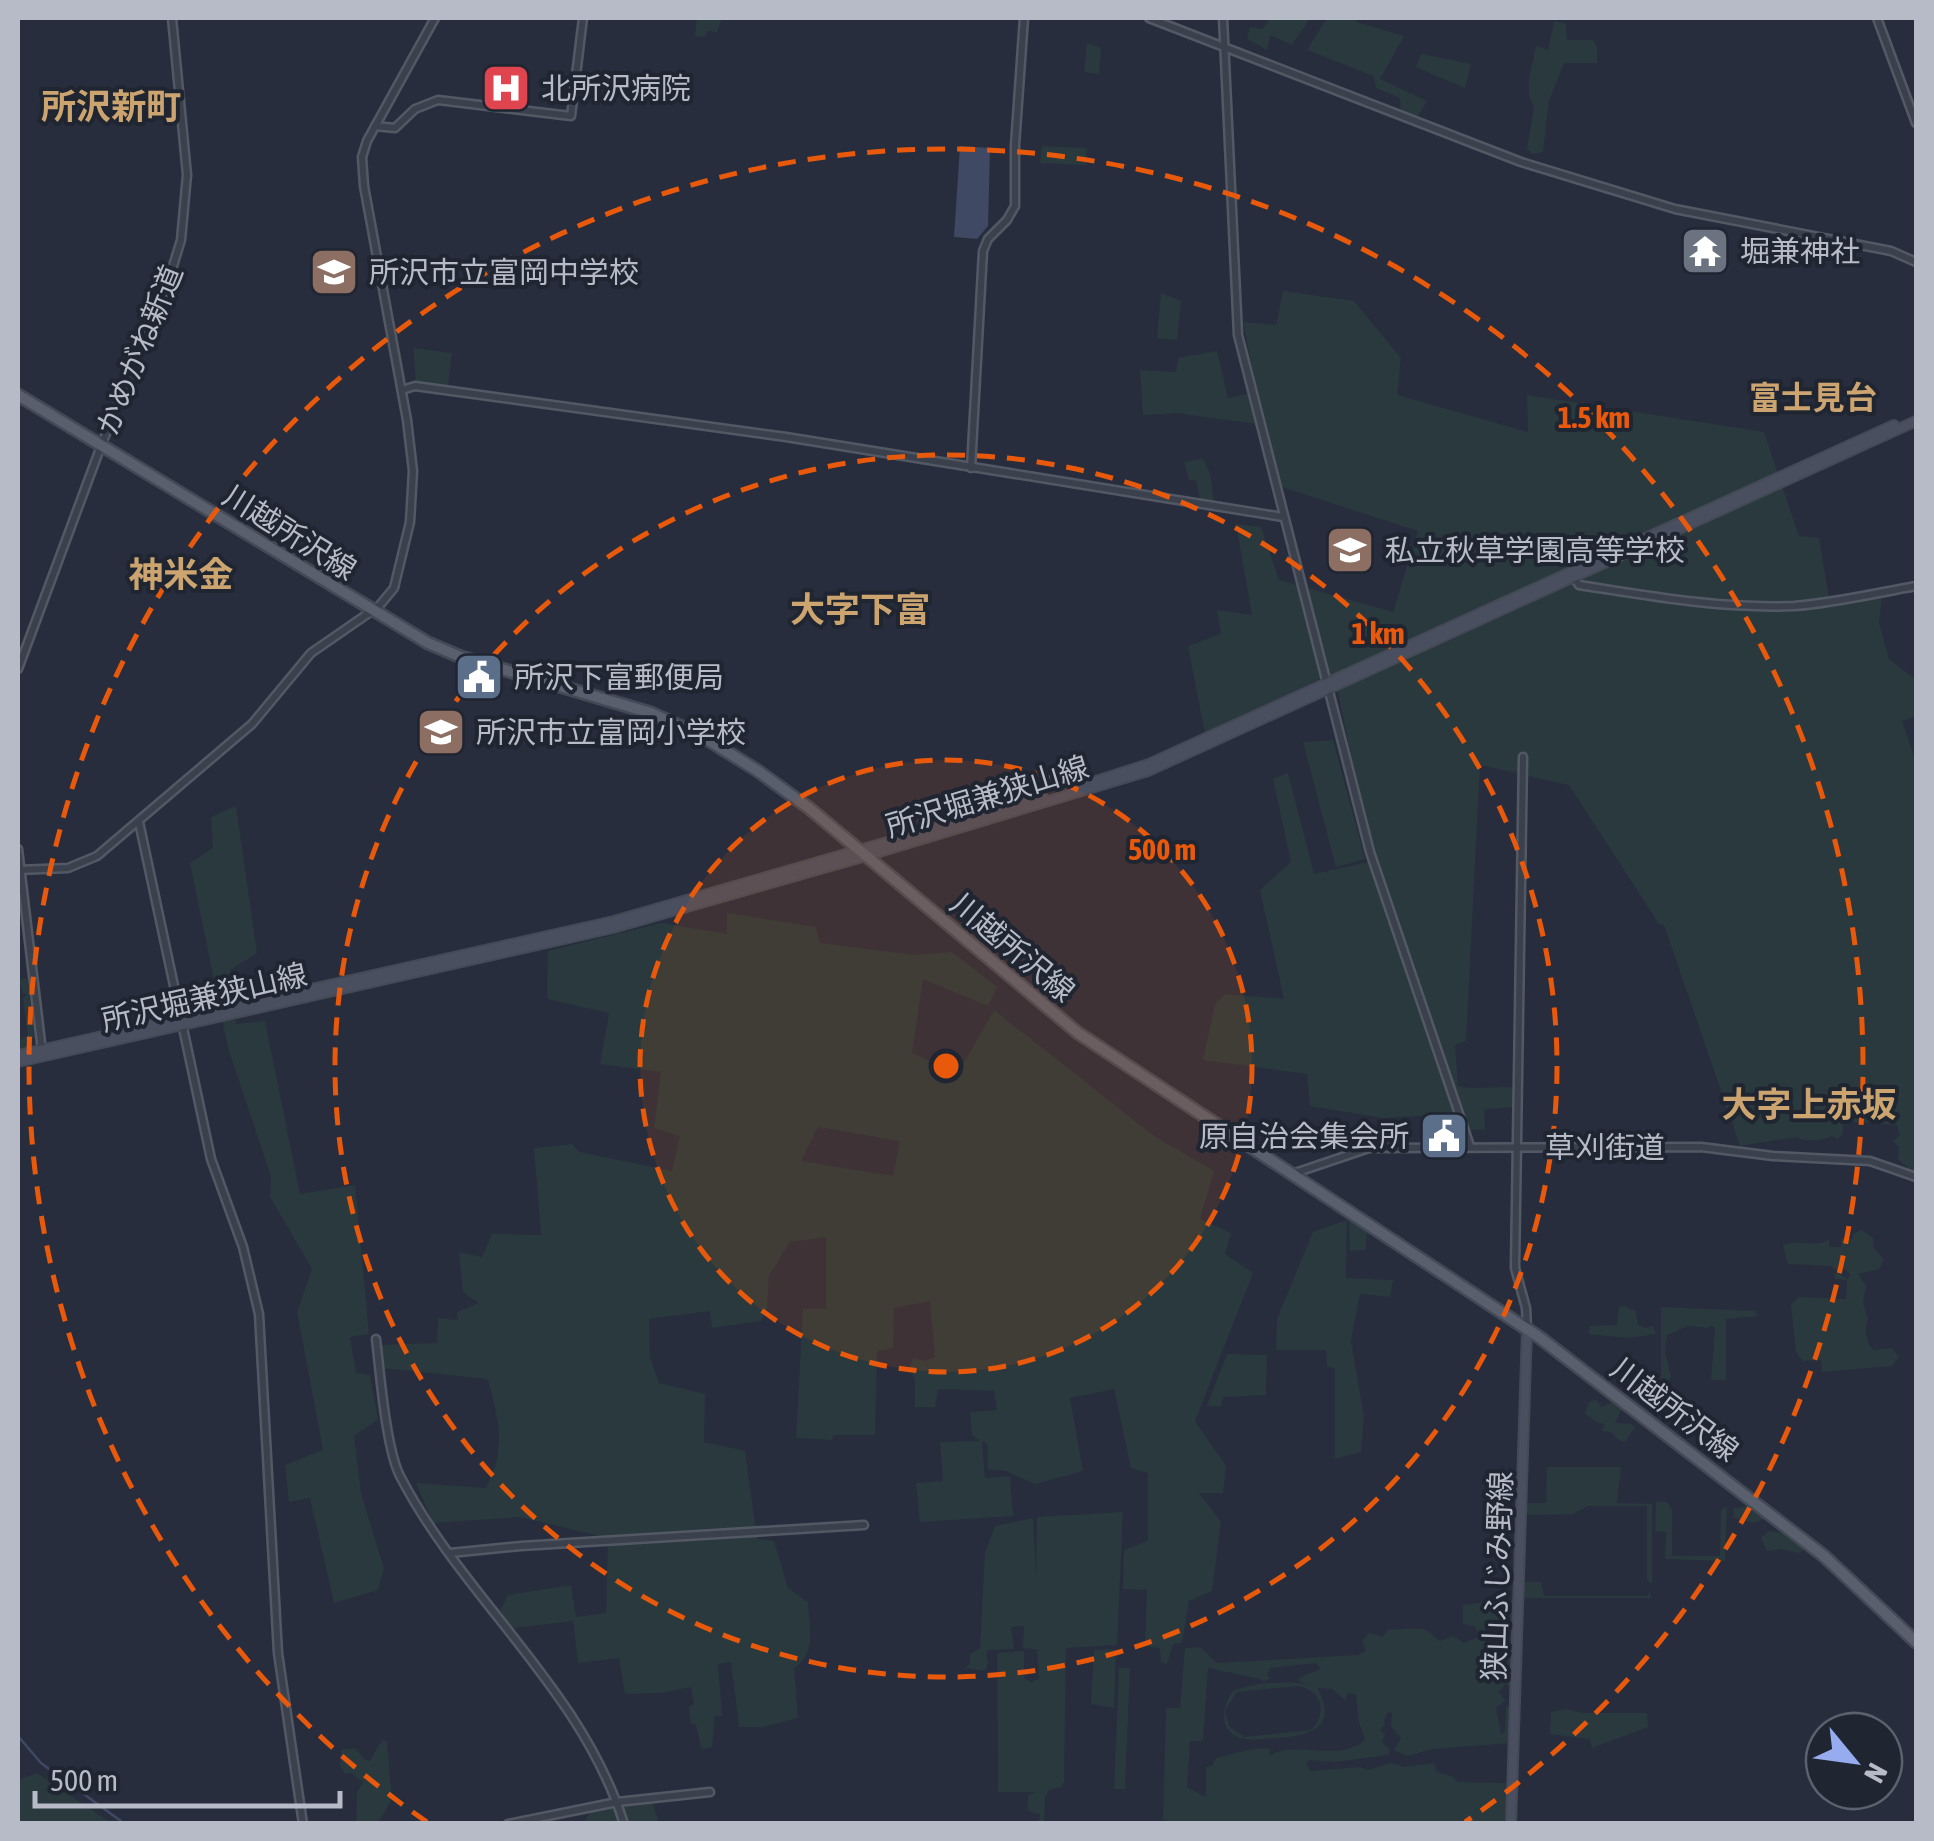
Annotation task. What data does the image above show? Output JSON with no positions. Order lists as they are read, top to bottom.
{
  "streets": {
    "main road": ["川越所沢線", "所沢堀兼狭山線", "狭山ふじみ野線"],
    "street": ["かめがね新道", "草刈街道"]
  },
  "crossings": [
    ["かめがね新道", "川越所沢線"],
    ["川越所沢線", "所沢堀兼狭山線"],
    ["川越所沢線", "草刈街道"],
    ["川越所沢線", "狭山ふじみ野線"]
  ],
  "districts": [
    "所沢新町",
    "富士見台",
    "神米金",
    "大字下富",
    "大字上赤坂"
  ],
  "places": {
    "hospital": ["北所沢病院"],
    "temple": ["堀兼神社"],
    "school or university": ["所沢市立富岡中学校", "私立秋草学園高等学校", "所沢市立富岡小学校"],
    "public building": ["所沢下富郵便局", "原自治会集会所"]
  },
  "scale_bar": "500 m",
  "north": "bottom right",
  "rings": ["1.5 km", "1 km", "500 m"]
}
